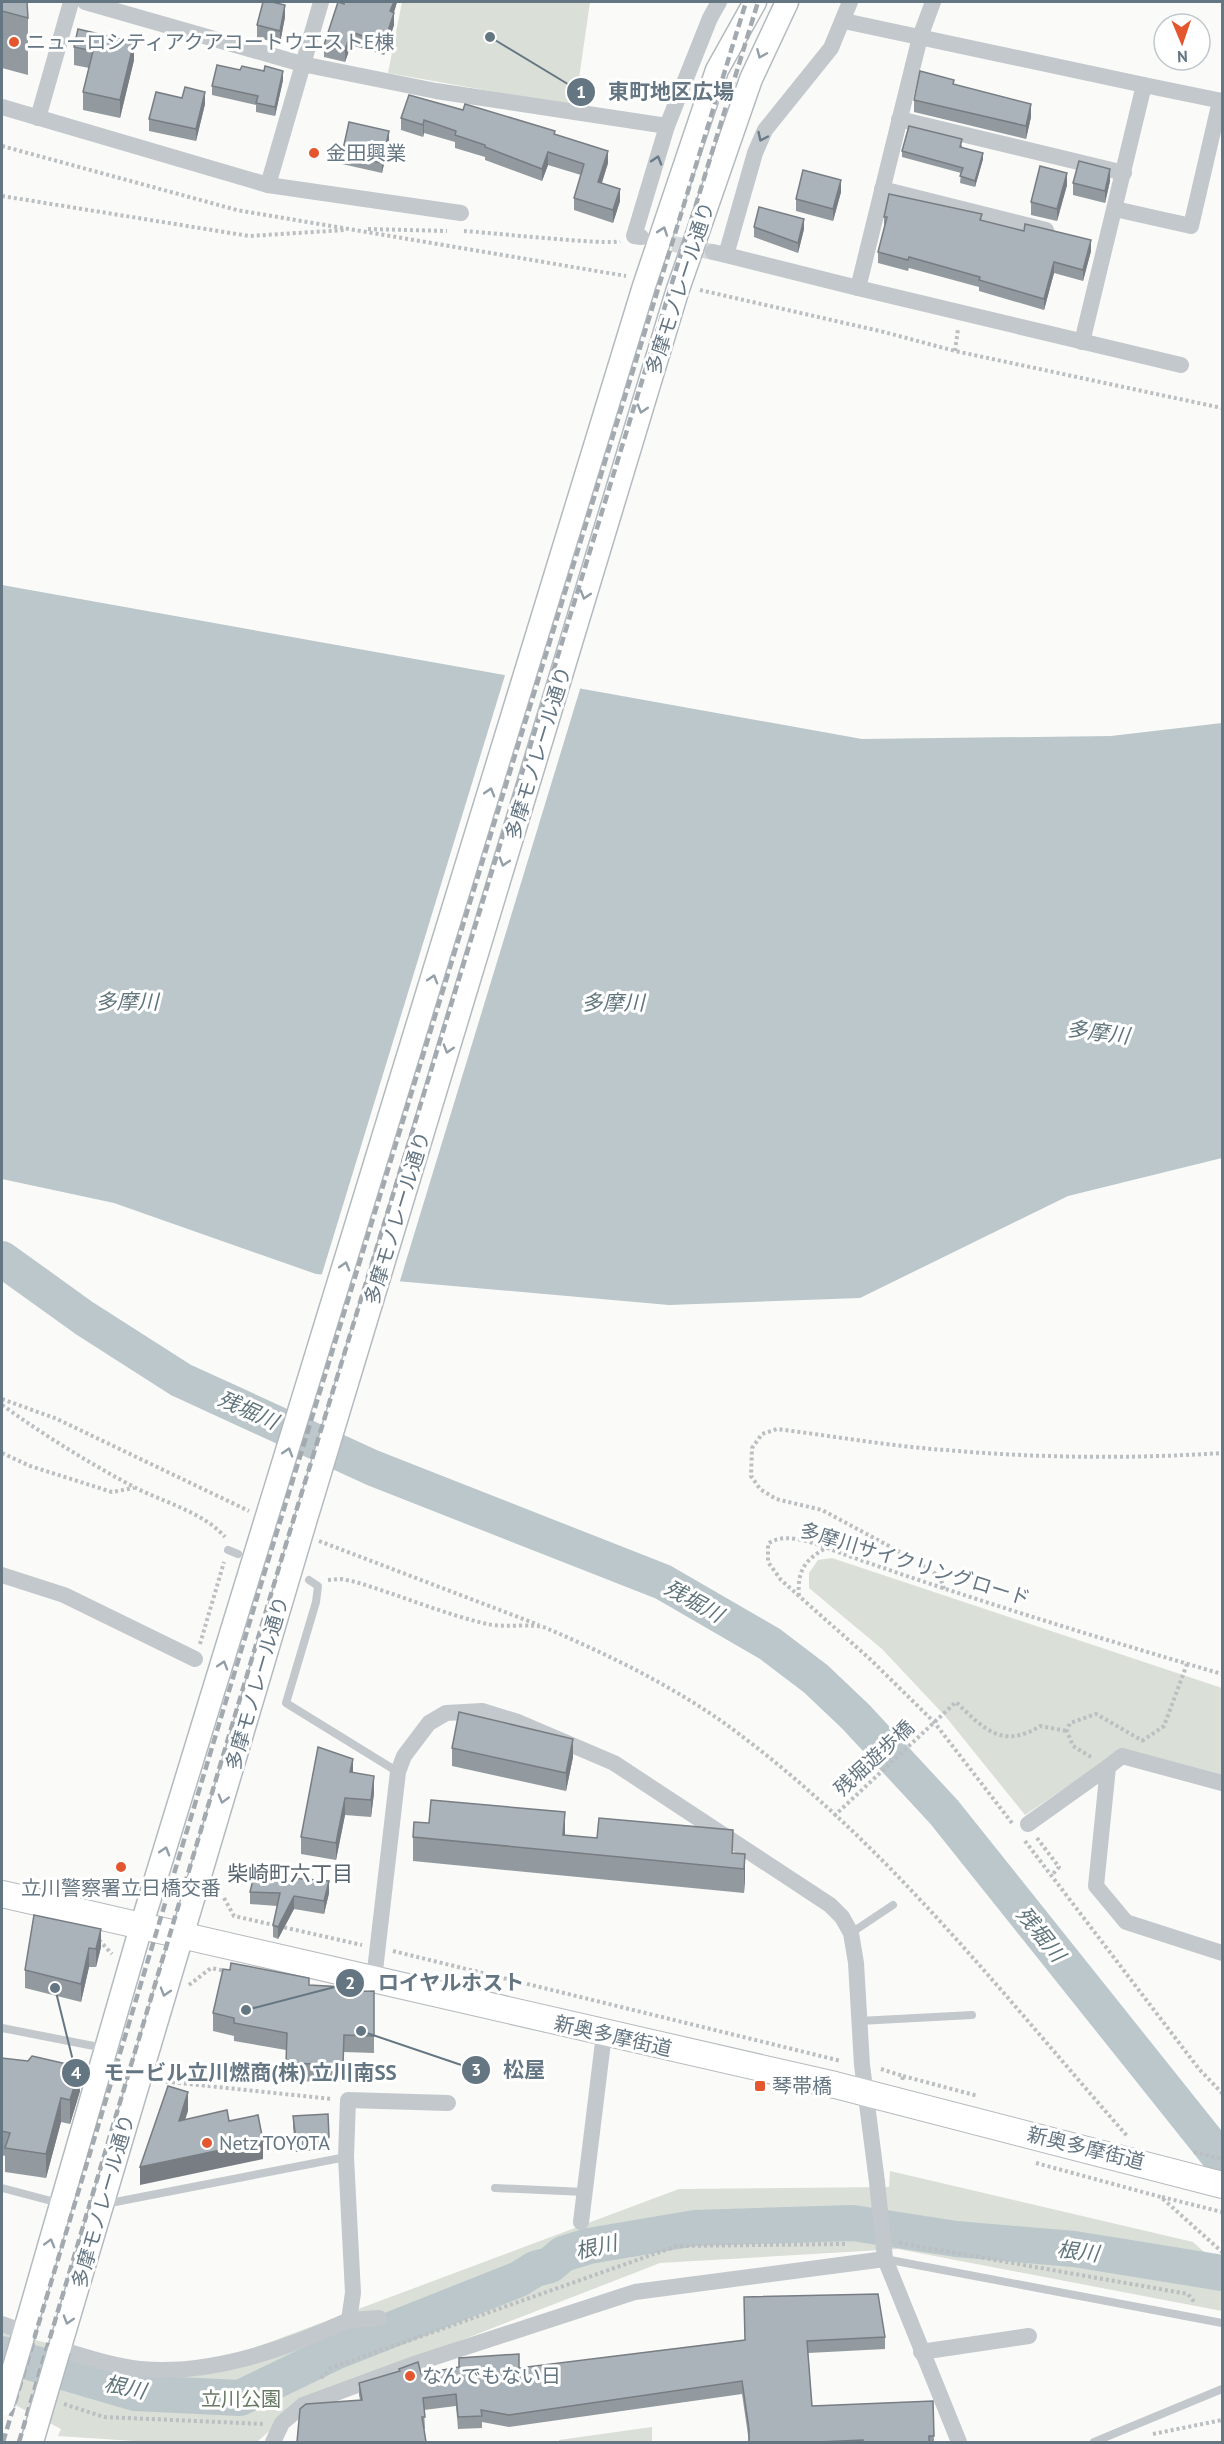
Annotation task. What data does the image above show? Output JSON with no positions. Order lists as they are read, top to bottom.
{
  "streets": {
    "main road": ["多摩モノレール通り", "新奥多摩街道"],
    "path": ["多摩川サイクリングロード", "残堀遊歩橋"]
  },
  "crossings": [
    ["多摩モノレール通り", "新奥多摩街道"],
    ["多摩川サイクリングロード", "残堀遊歩橋"]
  ],
  "districts": ["柴崎町六丁目"],
  "water": ["多摩川", "残堀川", "根川"],
  "parks": ["立川公園"],
  "places": {
    "other": [
      "東町地区広場",
      "ニューロシティアクアコートウエストE棟",
      "金田興業",
      "立川警察署立日橋交番",
      "モービル立川燃商(株) 立川南SS",
      "ロイヤルホスト",
      "松屋",
      "Netz TOYOTA",
      "なんでもない日"
    ],
    "transit": ["琴帯橋"]
  },
  "north": "bottom"
}
